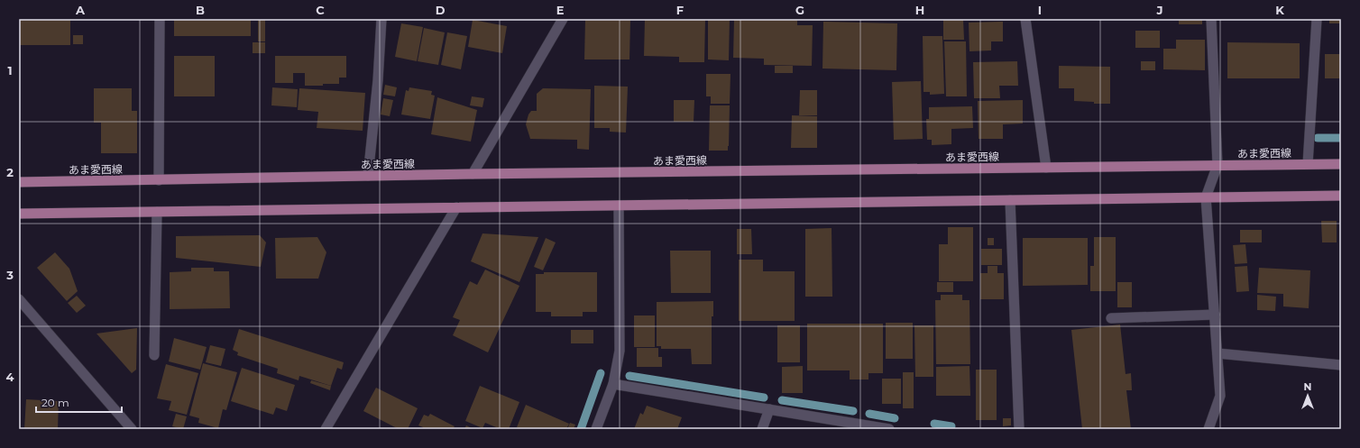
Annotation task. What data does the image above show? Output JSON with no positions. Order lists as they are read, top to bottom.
{
  "streets": {
    "main road": ["あま愛西線"]
  },
  "scale_bar": "20 m",
  "north": "top",
  "grid": {
    "columns": [
      "A",
      "B",
      "C",
      "D",
      "E",
      "F",
      "G",
      "H",
      "I",
      "J",
      "K"
    ],
    "rows": [
      "1",
      "2",
      "3",
      "4"
    ]
  }
}
